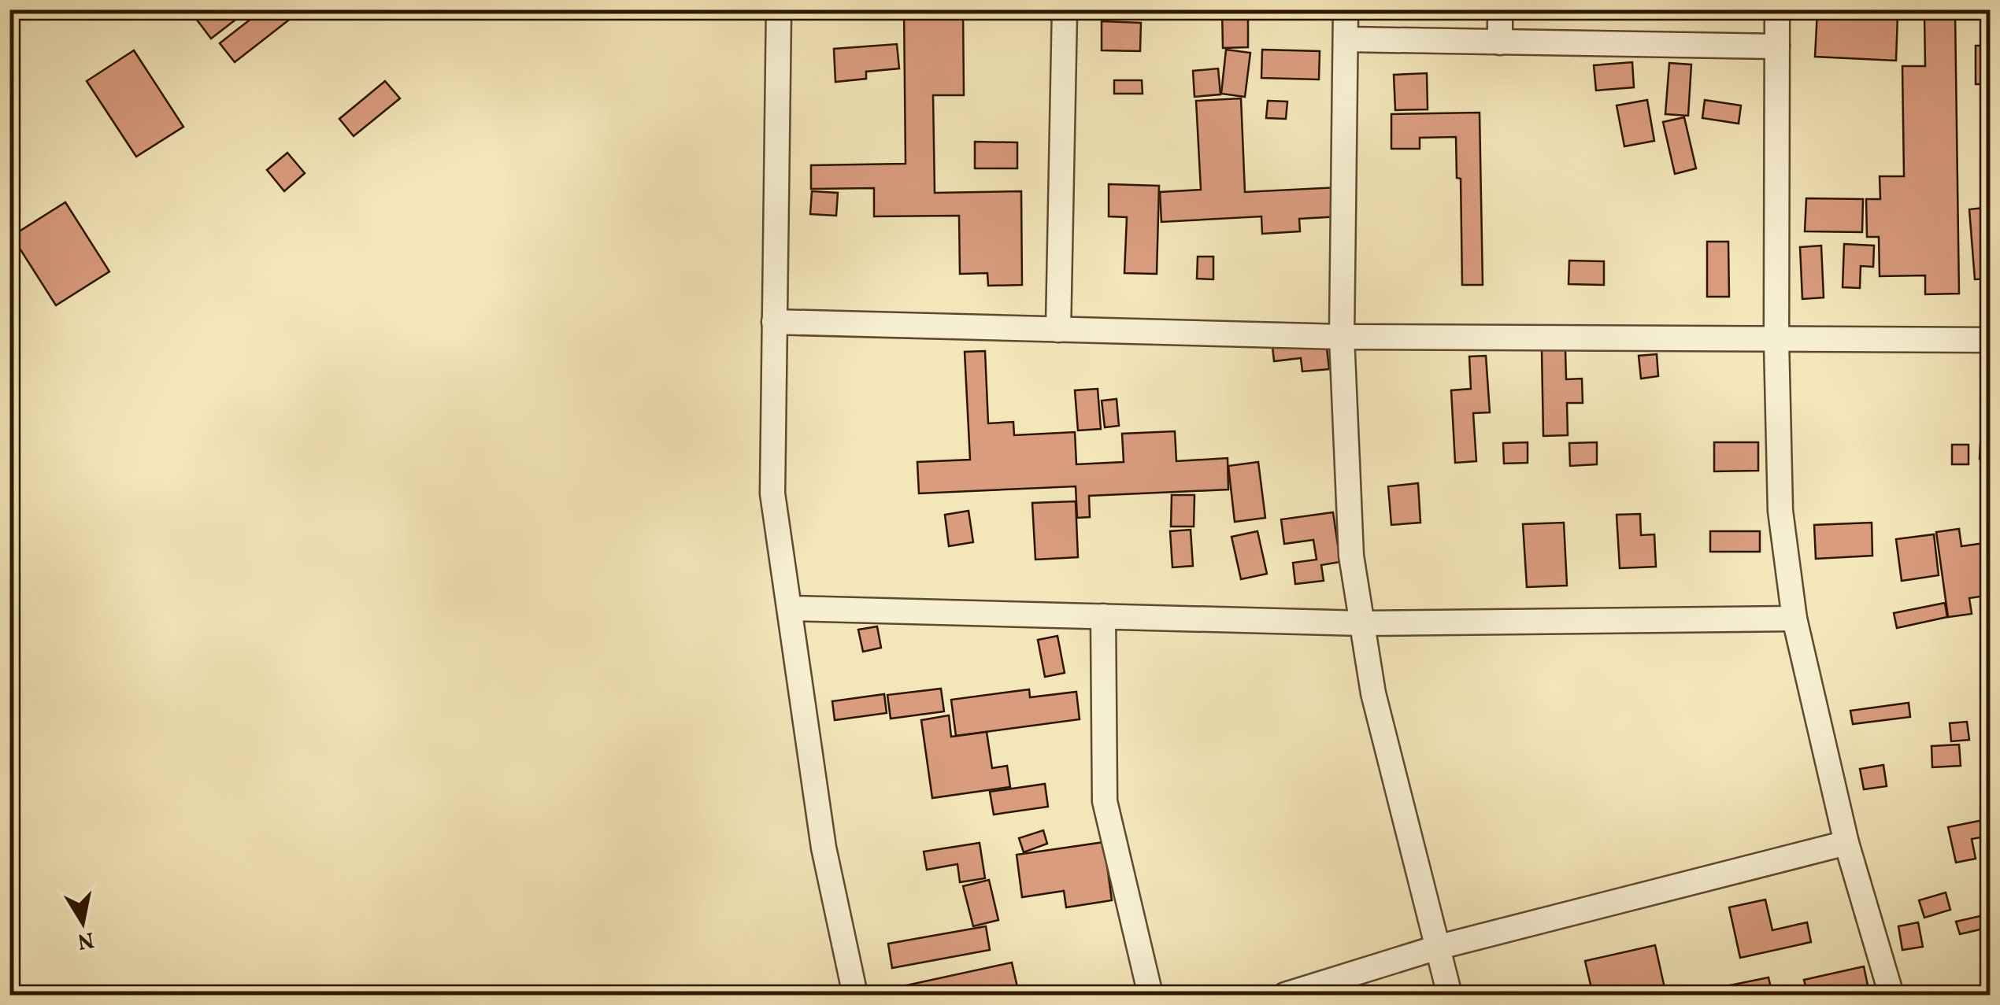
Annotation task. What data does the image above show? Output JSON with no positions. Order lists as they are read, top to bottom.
{
  "north": "bottom"
}
